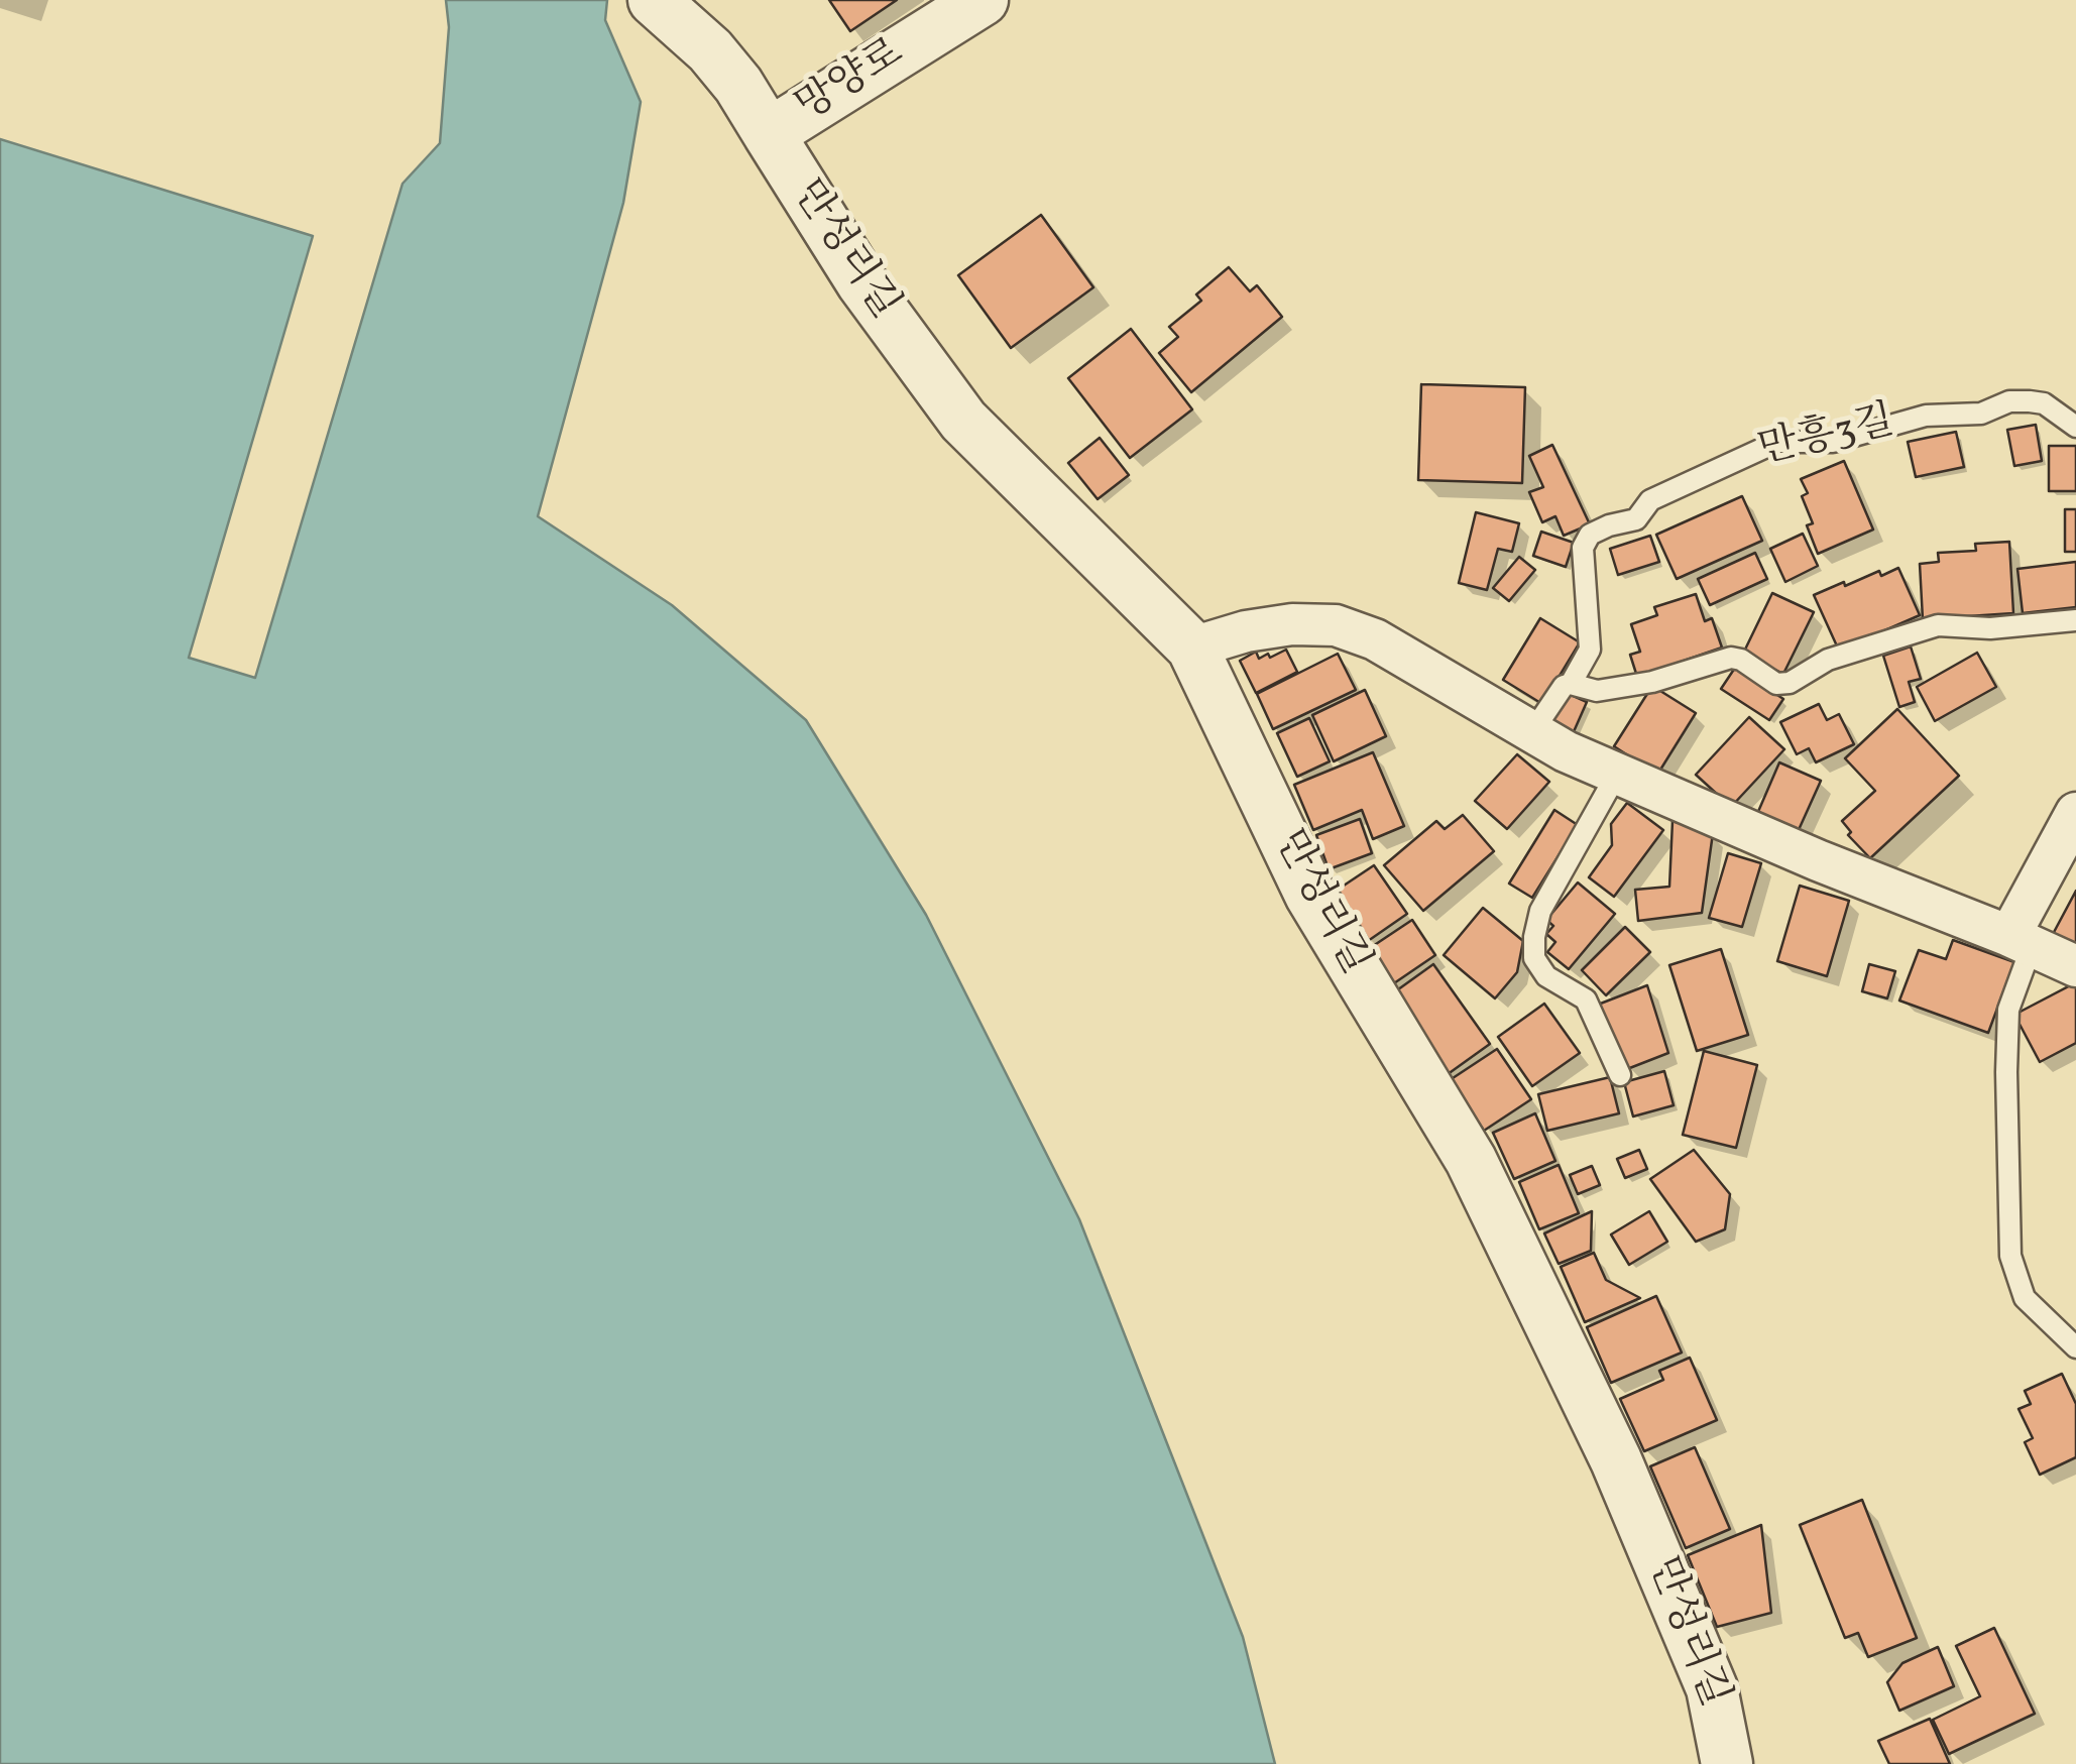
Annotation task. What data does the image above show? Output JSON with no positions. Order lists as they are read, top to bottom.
{
  "streets": {
    "street": ["망양로", "만성리길"],
    "lane": ["만흥3길"]
  },
  "crossings": [
    ["망양로", "만성리길"]
  ]
}
